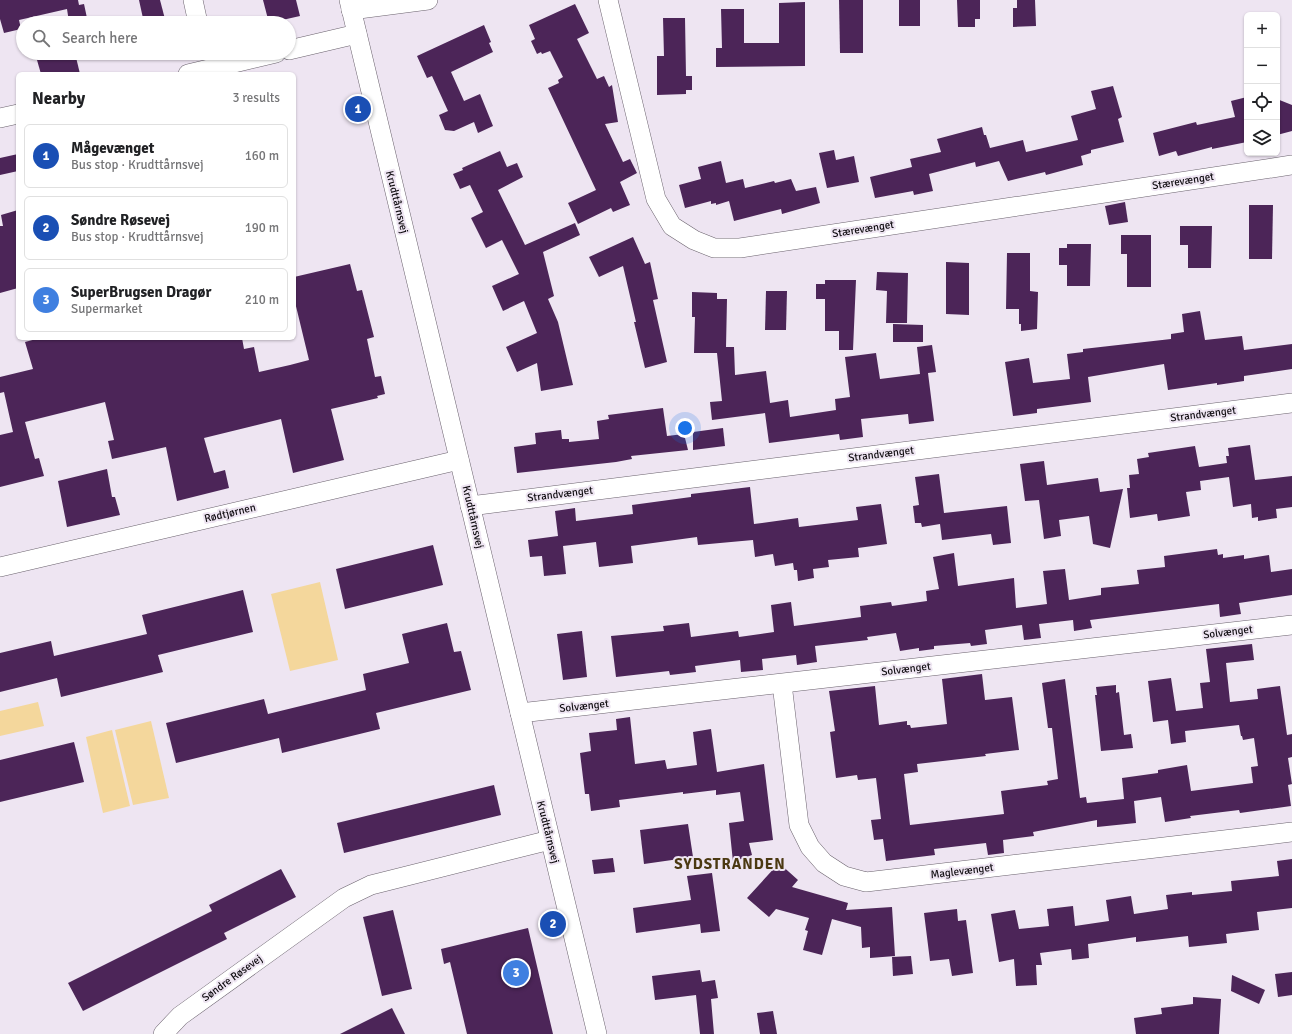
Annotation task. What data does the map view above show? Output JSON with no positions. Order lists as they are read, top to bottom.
{
  "streets": {
    "street": [
      "Stærevænget",
      "Krudttårnsvej",
      "Strandvænget",
      "Rødtjørnen",
      "Solvænget",
      "Maglevænget",
      "Søndre Røsevej"
    ]
  },
  "crossings": [
    ["Krudttårnsvej", "Strandvænget"],
    ["Krudttårnsvej", "Rødtjørnen"],
    ["Krudttårnsvej", "Solvænget"],
    ["Krudttårnsvej", "Søndre Røsevej"],
    ["Solvænget", "Maglevænget"]
  ],
  "districts": ["SYDSTRANDEN"],
  "page": {
    "map_buttons": ["+", "−"],
    "search": "Search here",
    "heading": ["Nearby", "3 results"],
    "pins": ["1", "2", "3"],
    "list": [
      {
        "mark": "1",
        "name": "Mågevænget",
        "note": "Bus stop · Krudttårnsvej",
        "value": "160 m"
      },
      {
        "mark": "2",
        "name": "Søndre Røsevej",
        "note": "Bus stop · Krudttårnsvej",
        "value": "190 m"
      },
      {
        "mark": "3",
        "name": "SuperBrugsen Dragør",
        "note": "Supermarket",
        "value": "210 m"
      }
    ]
  }
}
